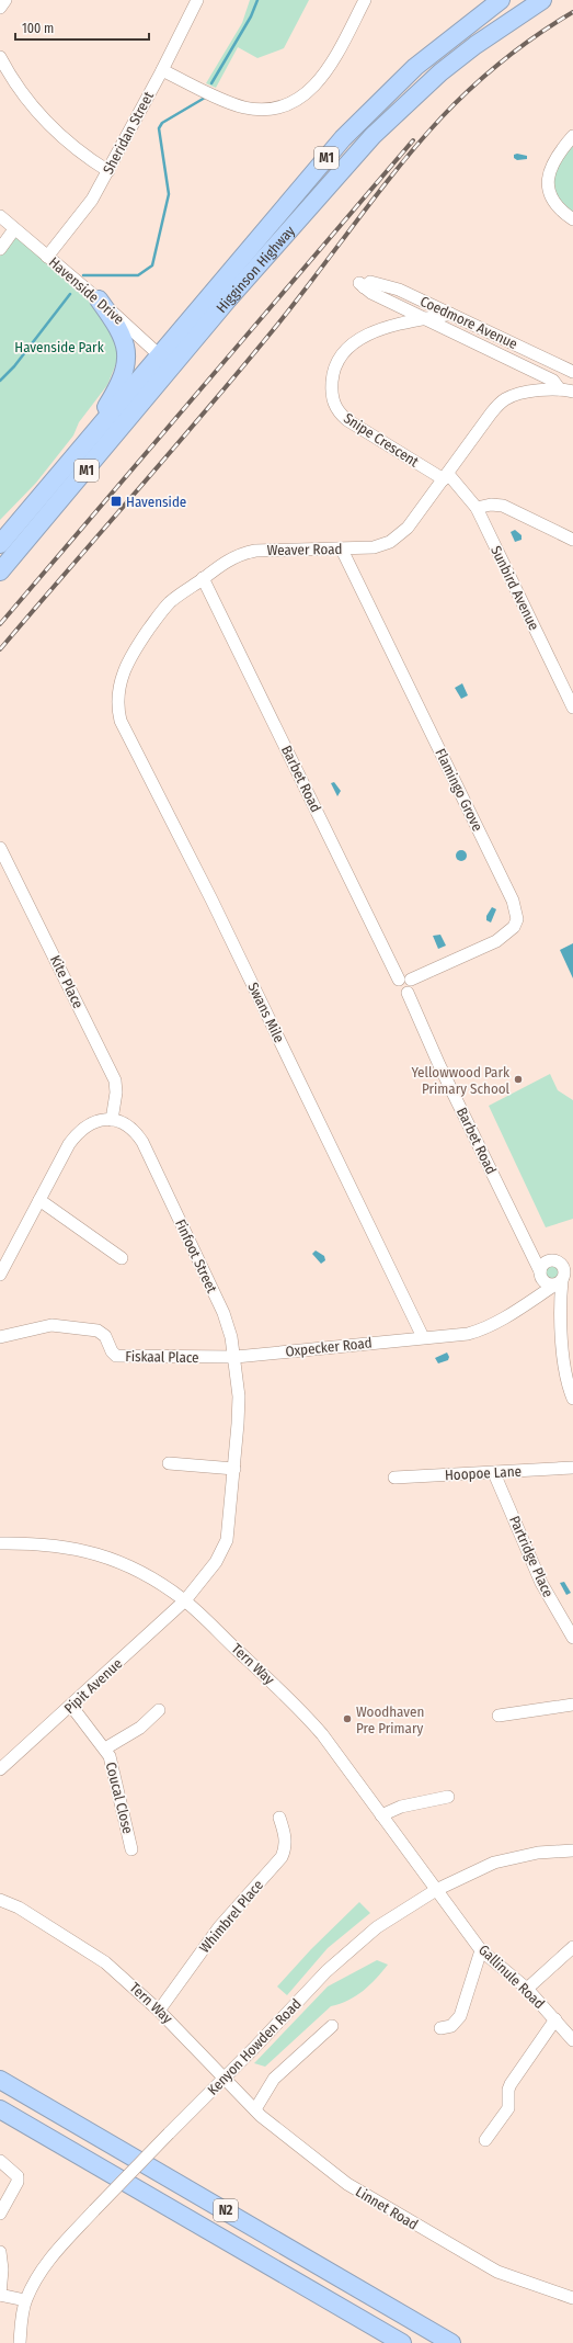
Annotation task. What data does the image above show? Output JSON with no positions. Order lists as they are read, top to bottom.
{
  "streets": {
    "highway": ["M1", "Higginson Highway", "N2"],
    "street": [
      "Sheridan Street",
      "Havenside Drive",
      "Coedmore Avenue",
      "Snipe Crescent",
      "Weaver Road",
      "Sunbird Avenue",
      "Barbet Road",
      "Flamingo Grove",
      "Kite Place",
      "Swans Mile",
      "Finfoot Street",
      "Oxpecker Road",
      "Fiskaal Place",
      "Hoopoe Lane",
      "Partridge Place",
      "Tern Way",
      "Pipit Avenue",
      "Coucal Close",
      "Whimbrel Place",
      "Gallinule Road",
      "Kenyon Howden Road",
      "Linnet Road"
    ]
  },
  "crossings": [
    ["Sheridan Street", "Havenside Drive"],
    ["Higginson Highway", "Havenside Drive"],
    ["Coedmore Avenue", "Snipe Crescent"],
    ["Snipe Crescent", "Weaver Road"],
    ["Snipe Crescent", "Sunbird Avenue"],
    ["Weaver Road", "Sunbird Avenue"],
    ["Weaver Road", "Barbet Road"],
    ["Weaver Road", "Flamingo Grove"],
    ["Weaver Road", "Swans Mile"],
    ["Barbet Road", "Flamingo Grove"],
    ["Barbet Road", "Oxpecker Road"],
    ["Kite Place", "Finfoot Street"],
    ["Swans Mile", "Oxpecker Road"],
    ["Finfoot Street", "Oxpecker Road"],
    ["Finfoot Street", "Fiskaal Place"],
    ["Finfoot Street", "Tern Way"],
    ["Finfoot Street", "Pipit Avenue"],
    ["Oxpecker Road", "Fiskaal Place"],
    ["Hoopoe Lane", "Partridge Place"],
    ["Tern Way", "Pipit Avenue"],
    ["Tern Way", "Whimbrel Place"],
    ["Tern Way", "Gallinule Road"],
    ["Tern Way", "Kenyon Howden Road"],
    ["Tern Way", "Linnet Road"],
    ["Pipit Avenue", "Coucal Close"],
    ["Gallinule Road", "Kenyon Howden Road"],
    ["Kenyon Howden Road", "Linnet Road"]
  ],
  "parks": ["Havenside Park"],
  "places": {
    "transit": ["Havenside"],
    "other": ["Yellowwood Park Primary School", "Woodhaven Pre Primary"]
  },
  "scale_bar": "100 m"
}
